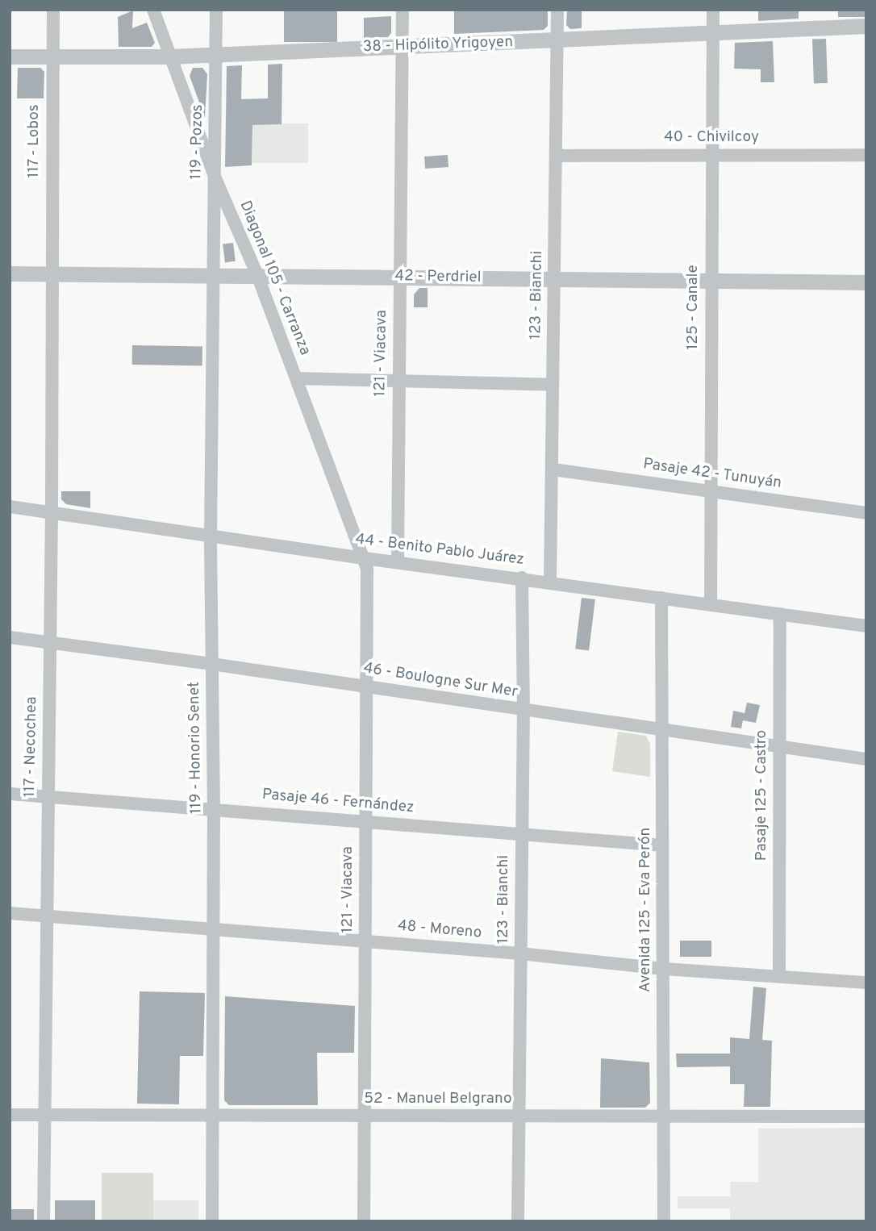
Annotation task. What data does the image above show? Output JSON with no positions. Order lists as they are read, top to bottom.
{
  "streets": {
    "street": [
      "38 - Hipólito Yrigoyen",
      "40 - Chivilcoy",
      "117 - Lobos",
      "119 - Pozos",
      "42 - Perdriel",
      "Diagonal 105 - Carranza",
      "123 - Bianchi",
      "125 - Canale",
      "121 - Viacava",
      "Pasaje 42 - Tunuyán",
      "44 - Benito Pablo Juárez",
      "46 - Boulogne Sur Mer",
      "117 - Necochea",
      "119 - Honorio Senet",
      "Pasaje 125 - Castro",
      "Pasaje 46 - Fernández",
      "Avenida 125 - Eva Perón",
      "48 - Moreno",
      "52 - Manuel Belgrano"
    ]
  },
  "crossings": [
    ["38 - Hipólito Yrigoyen", "117 - Lobos"],
    ["38 - Hipólito Yrigoyen", "119 - Pozos"],
    ["38 - Hipólito Yrigoyen", "Diagonal 105 - Carranza"],
    ["38 - Hipólito Yrigoyen", "123 - Bianchi"],
    ["38 - Hipólito Yrigoyen", "125 - Canale"],
    ["38 - Hipólito Yrigoyen", "121 - Viacava"],
    ["40 - Chivilcoy", "123 - Bianchi"],
    ["40 - Chivilcoy", "125 - Canale"],
    ["117 - Lobos", "42 - Perdriel"],
    ["117 - Lobos", "117 - Necochea"],
    ["119 - Pozos", "42 - Perdriel"],
    ["119 - Pozos", "Diagonal 105 - Carranza"],
    ["119 - Pozos", "119 - Honorio Senet"],
    ["42 - Perdriel", "Diagonal 105 - Carranza"],
    ["42 - Perdriel", "123 - Bianchi"],
    ["42 - Perdriel", "125 - Canale"],
    ["42 - Perdriel", "121 - Viacava"],
    ["42 - Perdriel", "117 - Necochea"],
    ["42 - Perdriel", "119 - Honorio Senet"],
    ["Diagonal 105 - Carranza", "121 - Viacava"],
    ["Diagonal 105 - Carranza", "44 - Benito Pablo Juárez"],
    ["123 - Bianchi", "Pasaje 42 - Tunuyán"],
    ["123 - Bianchi", "44 - Benito Pablo Juárez"],
    ["123 - Bianchi", "46 - Boulogne Sur Mer"],
    ["123 - Bianchi", "Pasaje 46 - Fernández"],
    ["123 - Bianchi", "48 - Moreno"],
    ["123 - Bianchi", "52 - Manuel Belgrano"],
    ["125 - Canale", "Pasaje 42 - Tunuyán"],
    ["125 - Canale", "44 - Benito Pablo Juárez"],
    ["121 - Viacava", "44 - Benito Pablo Juárez"],
    ["121 - Viacava", "46 - Boulogne Sur Mer"],
    ["121 - Viacava", "Pasaje 46 - Fernández"],
    ["121 - Viacava", "48 - Moreno"],
    ["121 - Viacava", "52 - Manuel Belgrano"],
    ["44 - Benito Pablo Juárez", "117 - Necochea"],
    ["44 - Benito Pablo Juárez", "119 - Honorio Senet"],
    ["44 - Benito Pablo Juárez", "Pasaje 125 - Castro"],
    ["44 - Benito Pablo Juárez", "Avenida 125 - Eva Perón"],
    ["46 - Boulogne Sur Mer", "117 - Necochea"],
    ["46 - Boulogne Sur Mer", "119 - Honorio Senet"],
    ["46 - Boulogne Sur Mer", "Pasaje 125 - Castro"],
    ["46 - Boulogne Sur Mer", "Avenida 125 - Eva Perón"],
    ["117 - Necochea", "Pasaje 46 - Fernández"],
    ["117 - Necochea", "48 - Moreno"],
    ["117 - Necochea", "52 - Manuel Belgrano"],
    ["119 - Honorio Senet", "Pasaje 46 - Fernández"],
    ["119 - Honorio Senet", "48 - Moreno"],
    ["119 - Honorio Senet", "52 - Manuel Belgrano"],
    ["Pasaje 125 - Castro", "48 - Moreno"],
    ["Pasaje 46 - Fernández", "Avenida 125 - Eva Perón"],
    ["Avenida 125 - Eva Perón", "48 - Moreno"],
    ["Avenida 125 - Eva Perón", "52 - Manuel Belgrano"]
  ]
}
